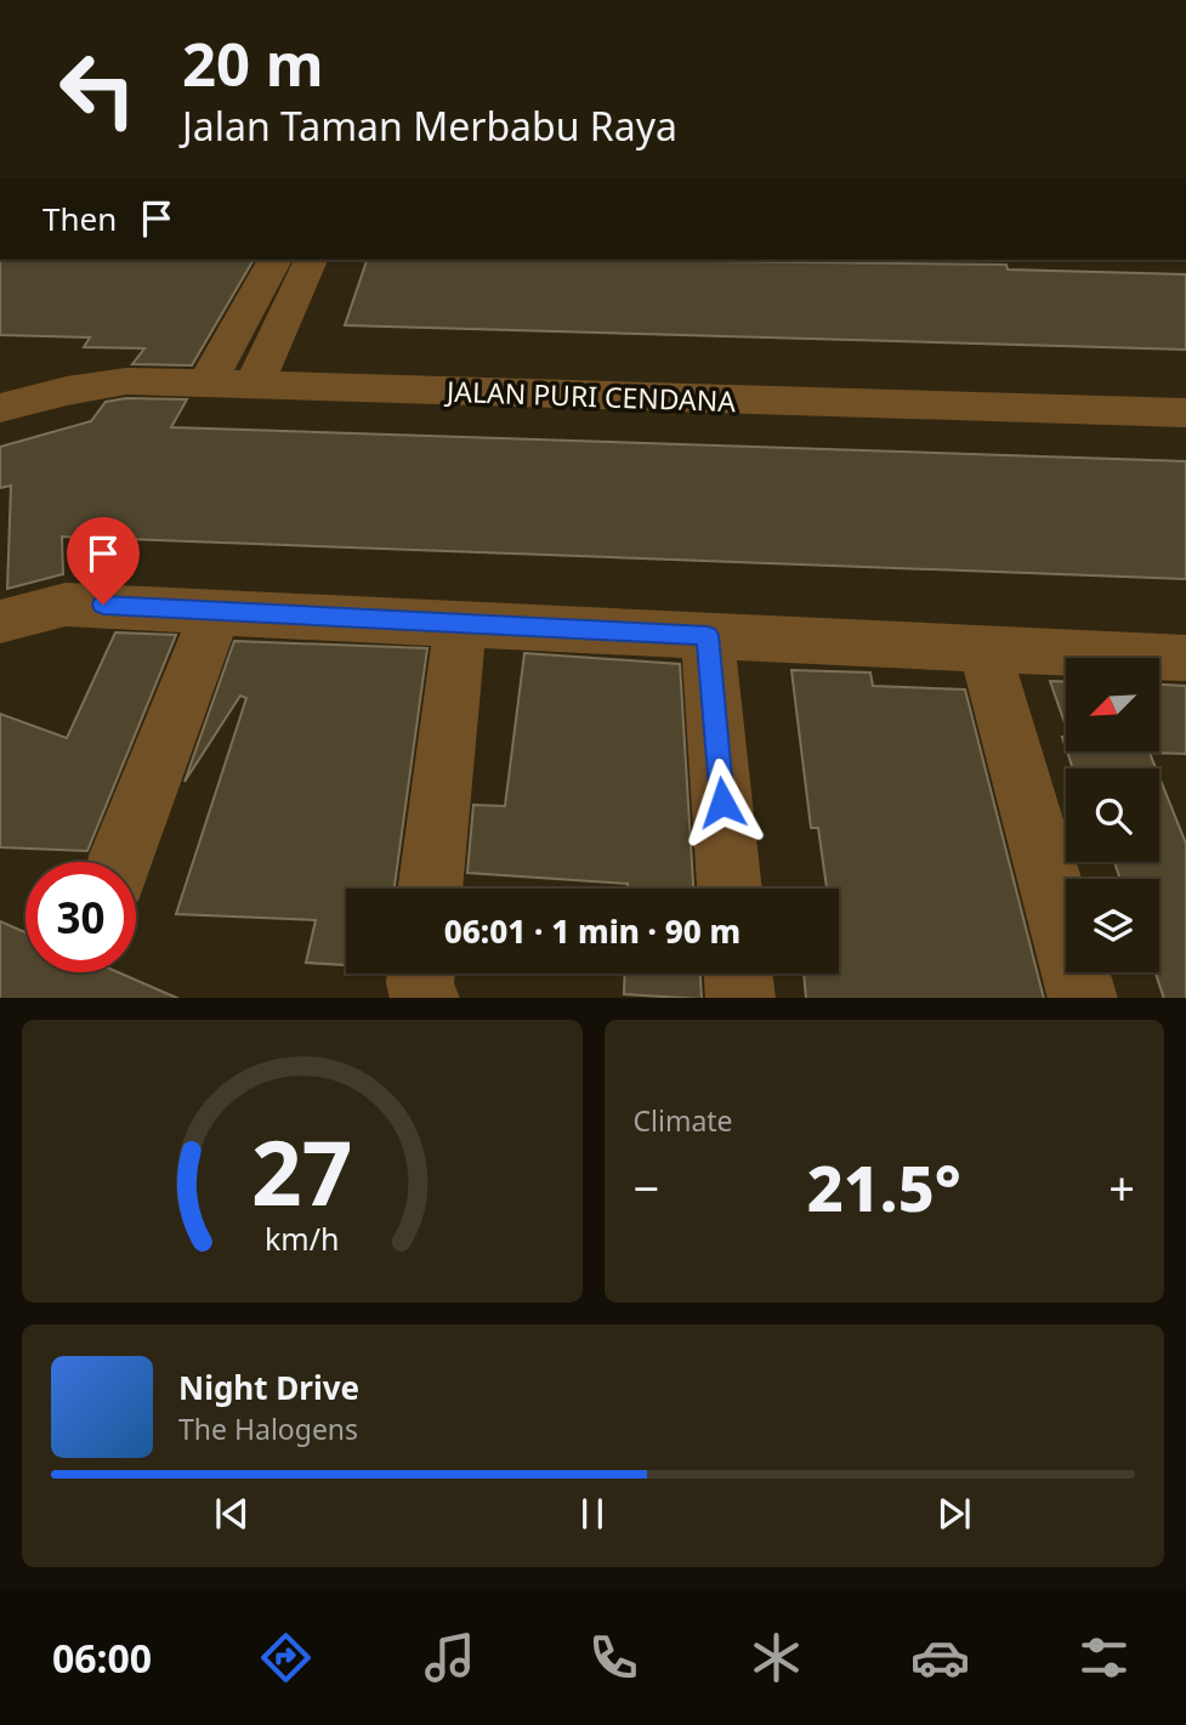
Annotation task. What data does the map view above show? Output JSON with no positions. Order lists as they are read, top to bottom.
{
  "streets": {
    "street": ["JALAN PURI CENDANA"]
  },
  "north": "bottom left",
  "page": {
    "turn": ["20 m", "Jalan Taman Merbabu Raya"],
    "then": "Then",
    "limit": "30",
    "trip": "06:01 · 1 min · 90 m",
    "tile": "Climate",
    "heat": ["−", "21.5°", "+"],
    "song": ["Night Drive", "The Halogens"],
    "tabs": "06:00",
    "gauge": ["27", "km/h"]
  }
}
